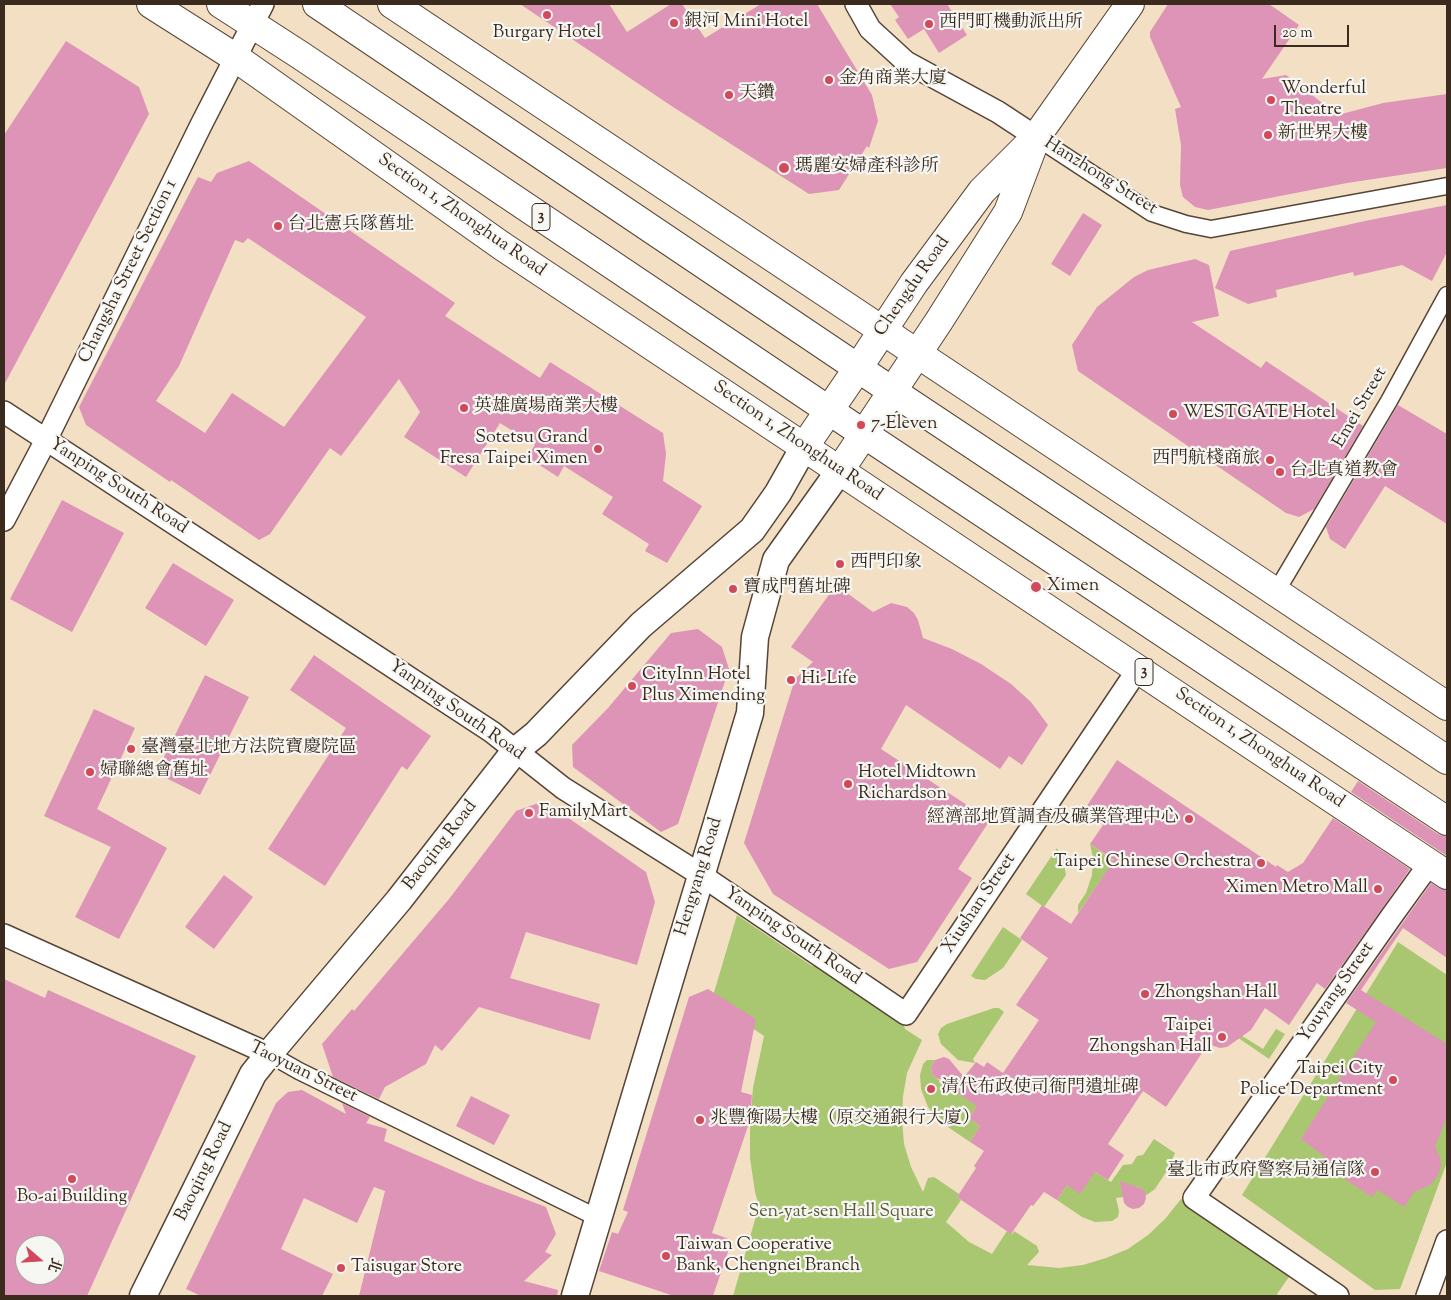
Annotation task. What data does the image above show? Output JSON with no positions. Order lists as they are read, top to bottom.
{
  "streets": {
    "main road": ["Section 1, Zhonghua Road", "3", "Chengdu Road"],
    "street": [
      "Hanzhong Street",
      "Changsha Street Section 1",
      "Emei Street",
      "Yanping South Road",
      "Baoqing Road",
      "Hengyang Road",
      "Xiushan Street",
      "Youyang Street",
      "Taoyuan Street"
    ]
  },
  "crossings": [
    ["Hanzhong Street", "Chengdu Road"],
    ["Section 1, Zhonghua Road", "Changsha Street Section 1"],
    ["Section 1, Zhonghua Road", "Chengdu Road"],
    ["Section 1, Zhonghua Road", "Baoqing Road"],
    ["Section 1, Zhonghua Road", "Hengyang Road"],
    ["Section 1, Zhonghua Road", "Xiushan Street"],
    ["Section 1, Zhonghua Road", "Youyang Street"],
    ["3", "Changsha Street Section 1"],
    ["3", "Chengdu Road"],
    ["Changsha Street Section 1", "Yanping South Road"],
    ["Chengdu Road", "Baoqing Road"],
    ["Chengdu Road", "Hengyang Road"],
    ["Yanping South Road", "Baoqing Road"],
    ["Yanping South Road", "Hengyang Road"],
    ["Yanping South Road", "Xiushan Street"],
    ["Baoqing Road", "Taoyuan Street"],
    ["Hengyang Road", "Taoyuan Street"]
  ],
  "parks": ["Sen-yat-sen Hall Square"],
  "places": [
    "Burgary Hotel",
    "銀河 Mini Hotel",
    "西門町機動派出所",
    "金角商業大廈",
    "天鑽",
    "Wonderful Theatre",
    "新世界大樓",
    "瑪麗安婦產科診所",
    "台北憲兵隊舊址",
    "英雄廣場商業大樓",
    "WESTGATE Hotel",
    "7-Eleven",
    "Sotetsu Grand Fresa Taipei Ximen",
    "西門航棧商旅",
    "台北真道教會",
    "西門印象",
    "Ximen",
    "寶成門舊址碑",
    "Hi-Life",
    "CityInn Hotel Plus Ximending",
    "臺灣臺北地方法院寶慶院區",
    "婦聯總會舊址",
    "Hotel Midtown Richardson",
    "FamilyMart",
    "經濟部地質調查及礦業管理中心",
    "Taipei Chinese Orchestra",
    "Ximen Metro Mall",
    "Zhongshan Hall",
    "Taipei Zhongshan Hall",
    "Taipei City Police Department",
    "清代布政使司衙門遺址碑",
    "兆豐衡陽大樓（原交通銀行大廈）",
    "臺北市政府警察局通信隊",
    "Bo-ai Building",
    "Taiwan Cooperative Bank, Chengnei Branch",
    "Taisugar Store"
  ],
  "scale_bar": "20 m",
  "north": "right"
}
